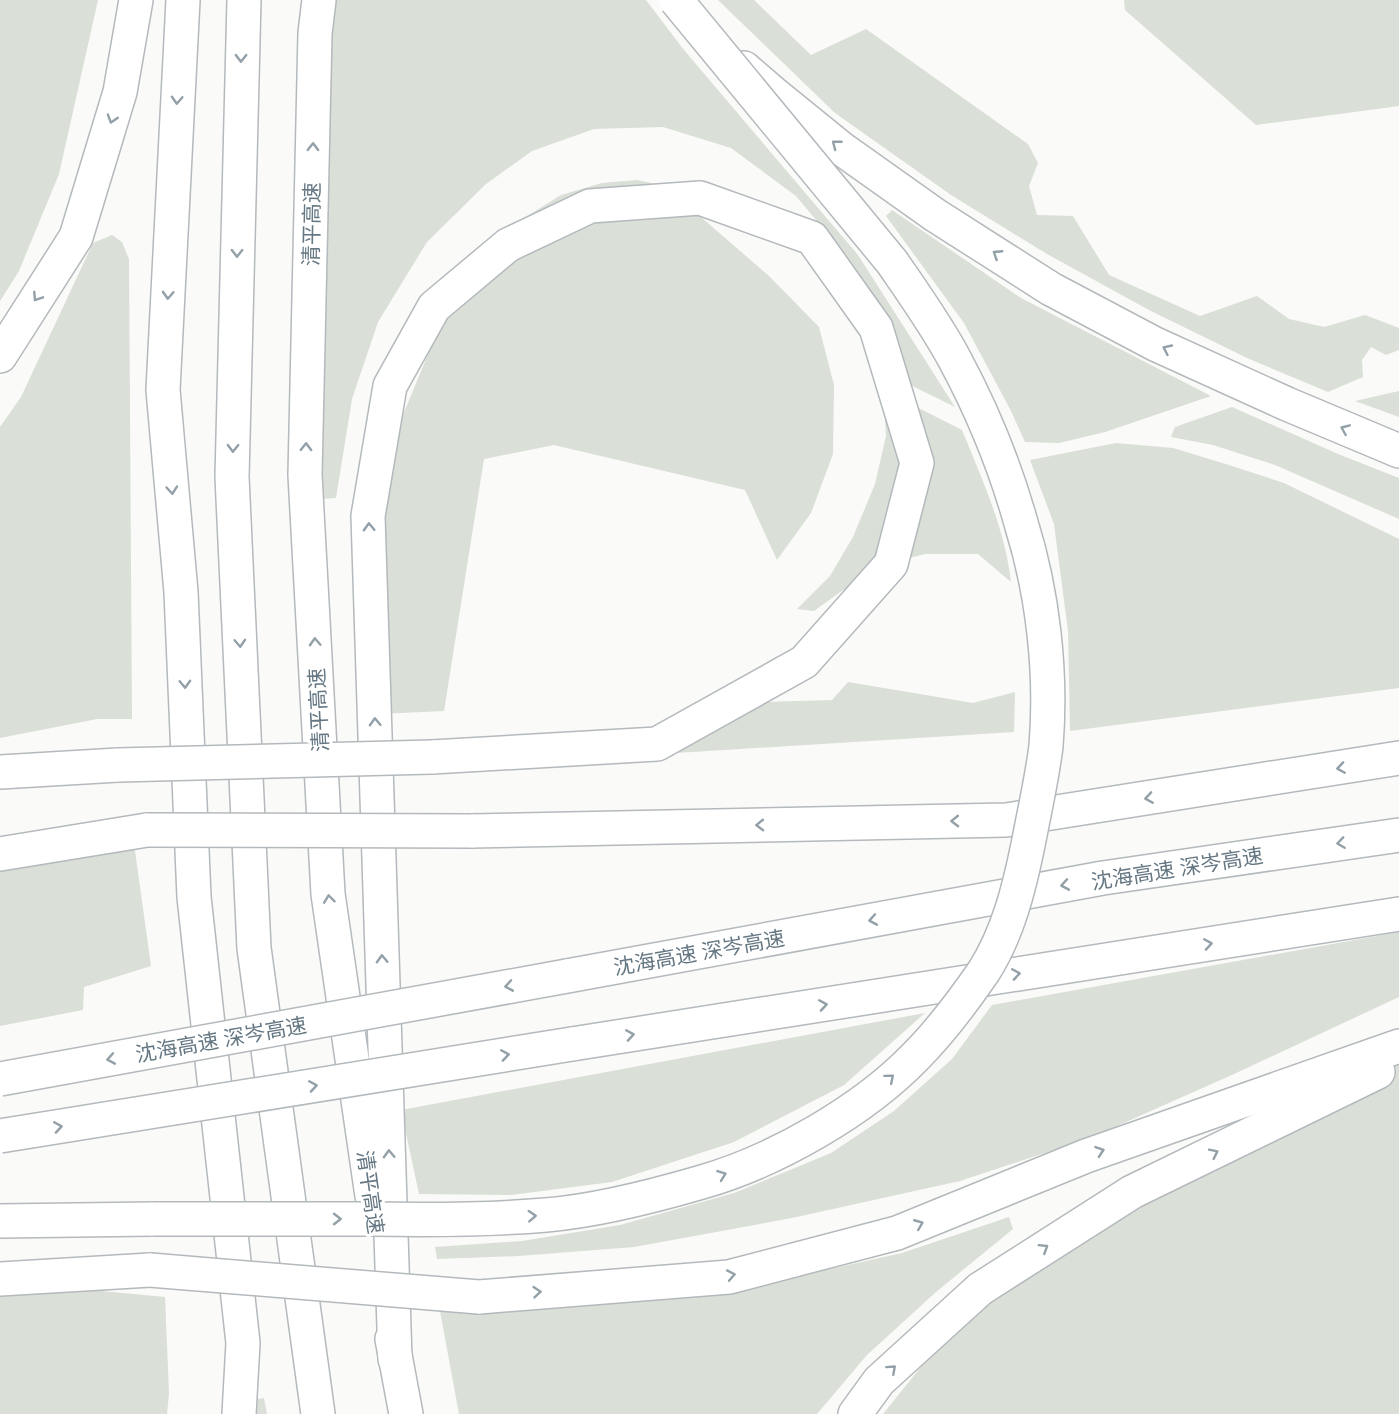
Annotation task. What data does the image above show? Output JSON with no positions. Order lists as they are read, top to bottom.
{
  "streets": {
    "highway": ["清平高速", "沈海高速 深岑高速"]
  }
}
